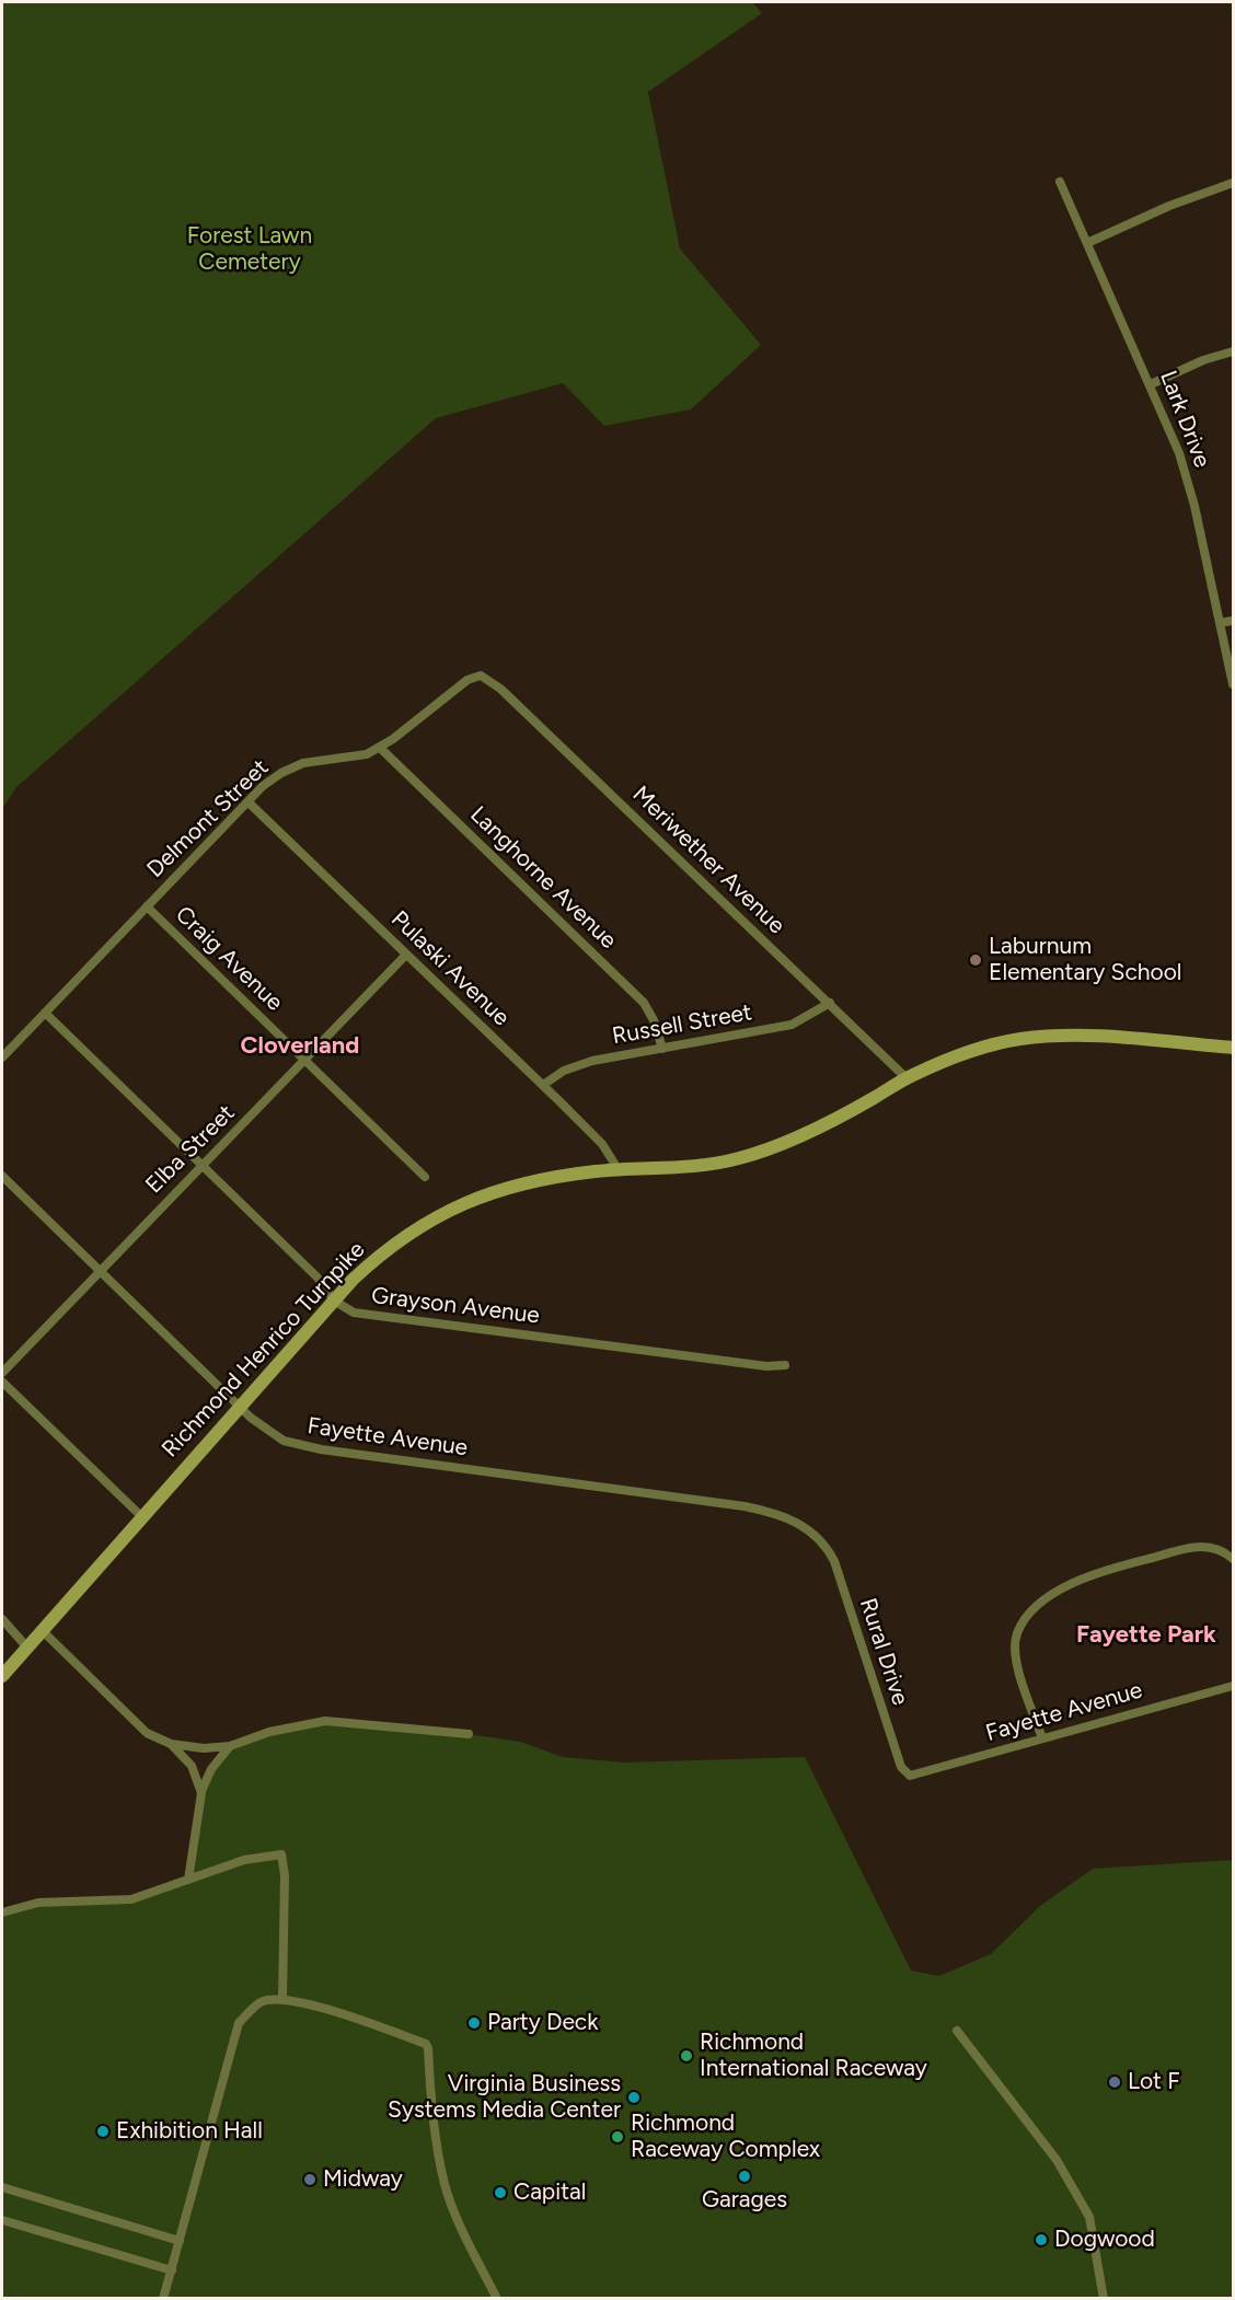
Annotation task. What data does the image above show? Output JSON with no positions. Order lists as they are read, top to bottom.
{
  "streets": {
    "main road": ["Richmond Henrico Turnpike"],
    "street": [
      "Lark Drive",
      "Delmont Street",
      "Meriwether Avenue",
      "Langhorne Avenue",
      "Craig Avenue",
      "Pulaski Avenue",
      "Russell Street",
      "Elba Street",
      "Grayson Avenue",
      "Fayette Avenue",
      "Rural Drive"
    ]
  },
  "crossings": [
    ["Delmont Street", "Meriwether Avenue"],
    ["Delmont Street", "Langhorne Avenue"],
    ["Delmont Street", "Craig Avenue"],
    ["Delmont Street", "Pulaski Avenue"],
    ["Delmont Street", "Grayson Avenue"],
    ["Meriwether Avenue", "Russell Street"],
    ["Meriwether Avenue", "Richmond Henrico Turnpike"],
    ["Langhorne Avenue", "Russell Street"],
    ["Craig Avenue", "Elba Street"],
    ["Pulaski Avenue", "Russell Street"],
    ["Pulaski Avenue", "Elba Street"],
    ["Pulaski Avenue", "Richmond Henrico Turnpike"],
    ["Elba Street", "Grayson Avenue"],
    ["Elba Street", "Fayette Avenue"],
    ["Grayson Avenue", "Richmond Henrico Turnpike"],
    ["Richmond Henrico Turnpike", "Fayette Avenue"],
    ["Fayette Avenue", "Rural Drive"]
  ],
  "districts": ["Cloverland", "Fayette Park"],
  "parks": ["Forest Lawn Cemetery"],
  "places": [
    "Laburnum Elementary School",
    "Party Deck",
    "Richmond International Raceway",
    "Lot F",
    "Virginia Business Systems Media Center",
    "Exhibition Hall",
    "Richmond Raceway Complex",
    "Garages",
    "Midway",
    "Capital",
    "Dogwood"
  ]
}
